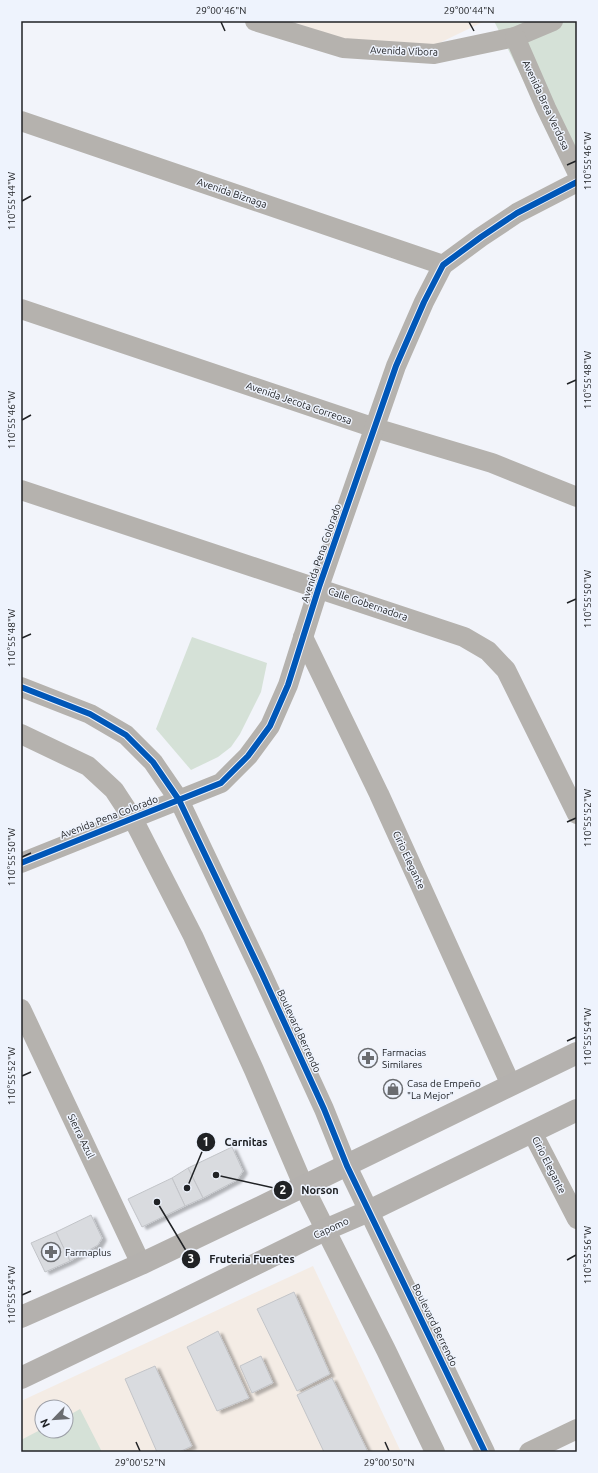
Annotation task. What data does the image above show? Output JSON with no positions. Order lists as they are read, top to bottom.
{
  "streets": {
    "main road": ["Capomo"],
    "street": [
      "Avenida Víbora",
      "Avenida Brea Verdosa",
      "Avenida Biznaga",
      "Avenida Jecota Correosa",
      "Avenida Pena Colorado",
      "Calle Gobernadora",
      "Cirio Elegante",
      "Boulevard Berrendo",
      "Sierra Azul"
    ]
  },
  "crossings": [
    ["Avenida Víbora", "Avenida Brea Verdosa"],
    ["Avenida Biznaga", "Avenida Pena Colorado"],
    ["Avenida Jecota Correosa", "Avenida Pena Colorado"],
    ["Avenida Pena Colorado", "Calle Gobernadora"],
    ["Avenida Pena Colorado", "Cirio Elegante"],
    ["Avenida Pena Colorado", "Boulevard Berrendo"],
    ["Cirio Elegante", "Capomo"],
    ["Boulevard Berrendo", "Capomo"]
  ],
  "places": {
    "pharmacy": ["Farmacias Similares", "Farmaplus"],
    "shop": ["Casa de Empeño \"La Mejor\""],
    "other": ["Norson", "Carnitas", "Fruteria Fuentes"]
  },
  "north": "bottom left",
  "coordinates": [
    "29°00'46\"N",
    "29°00'44\"N",
    "110°55'46\"W",
    "110°55'44\"W",
    "110°55'48\"W",
    "110°55'50\"W",
    "110°55'52\"W",
    "110°55'54\"W",
    "110°55'56\"W",
    "29°00'52\"N",
    "29°00'50\"N"
  ]
}
